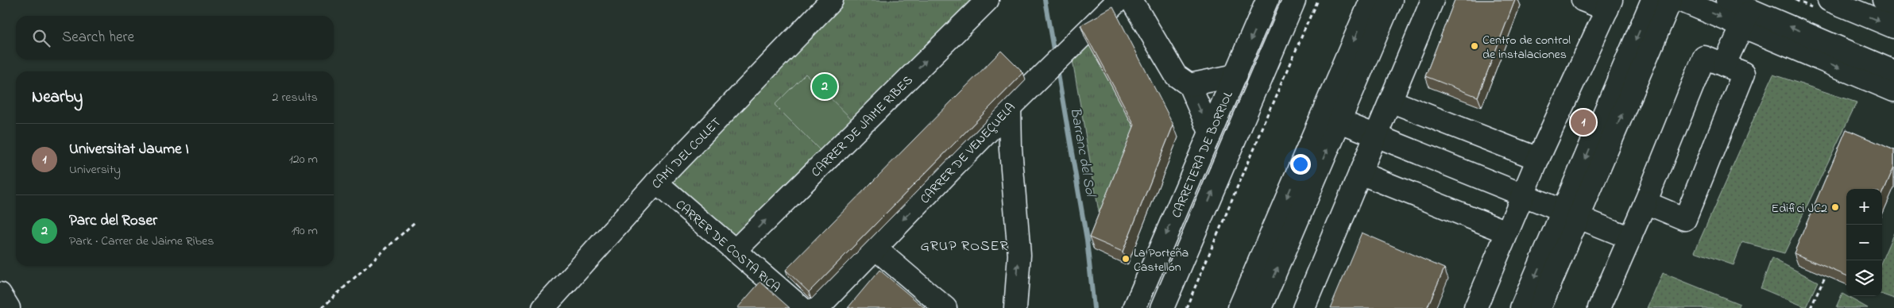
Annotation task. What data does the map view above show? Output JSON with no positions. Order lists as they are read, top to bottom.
{
  "streets": {
    "street": [
      "CARRER DE JAIME RIBES",
      "CAMÍ DEL COLLET",
      "CARRER DE VENEÇUELA",
      "CARRETERA DE BORRIOL",
      "CARRER DE COSTA RICA"
    ]
  },
  "crossings": [
    ["CARRER DE JAIME RIBES", "CARRER DE COSTA RICA"],
    ["CAMÍ DEL COLLET", "CARRER DE COSTA RICA"]
  ],
  "one_way": ["CARRER DE JAIME RIBES", "CARRER DE VENEÇUELA"],
  "districts": ["GRUP ROSER"],
  "water": ["Barranc del Sol"],
  "places": ["Centro de control de instalaciones", "Edifici JC2", "La Porteña Castellón"],
  "page": {
    "search": "Search here",
    "heading": ["Nearby", "2 results"],
    "pins": ["2", "1"],
    "list": [
      {
        "mark": "1",
        "name": "Universitat Jaume I",
        "note": "University",
        "value": "120 m"
      },
      {
        "mark": "2",
        "name": "Parc del Roser",
        "note": "Park · Carrer de Jaime Ribes",
        "value": "190 m"
      }
    ],
    "map_buttons": ["+", "−"]
  }
}
